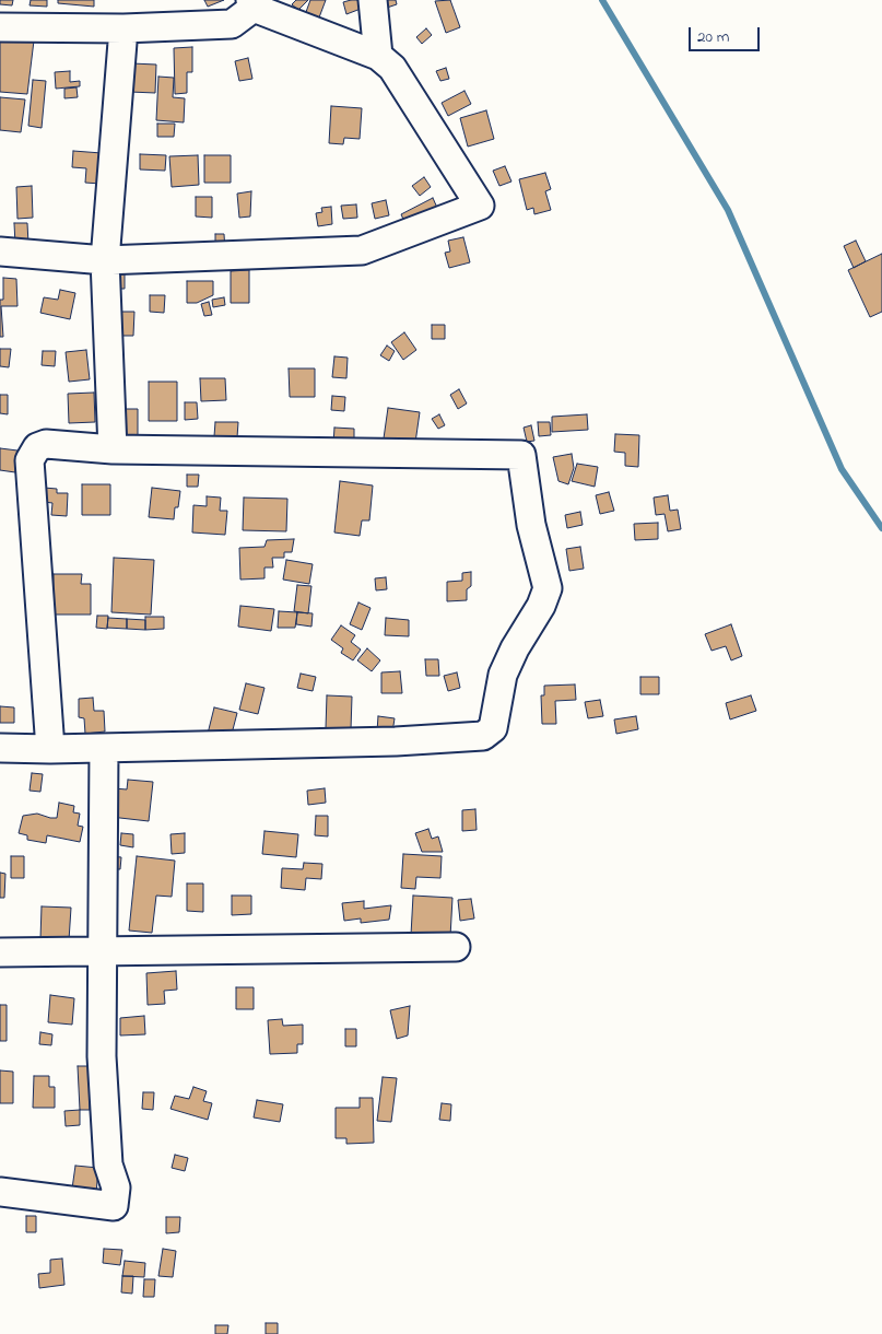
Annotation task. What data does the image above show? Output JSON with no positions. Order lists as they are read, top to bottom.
{
  "scale_bar": "20 m"
}
